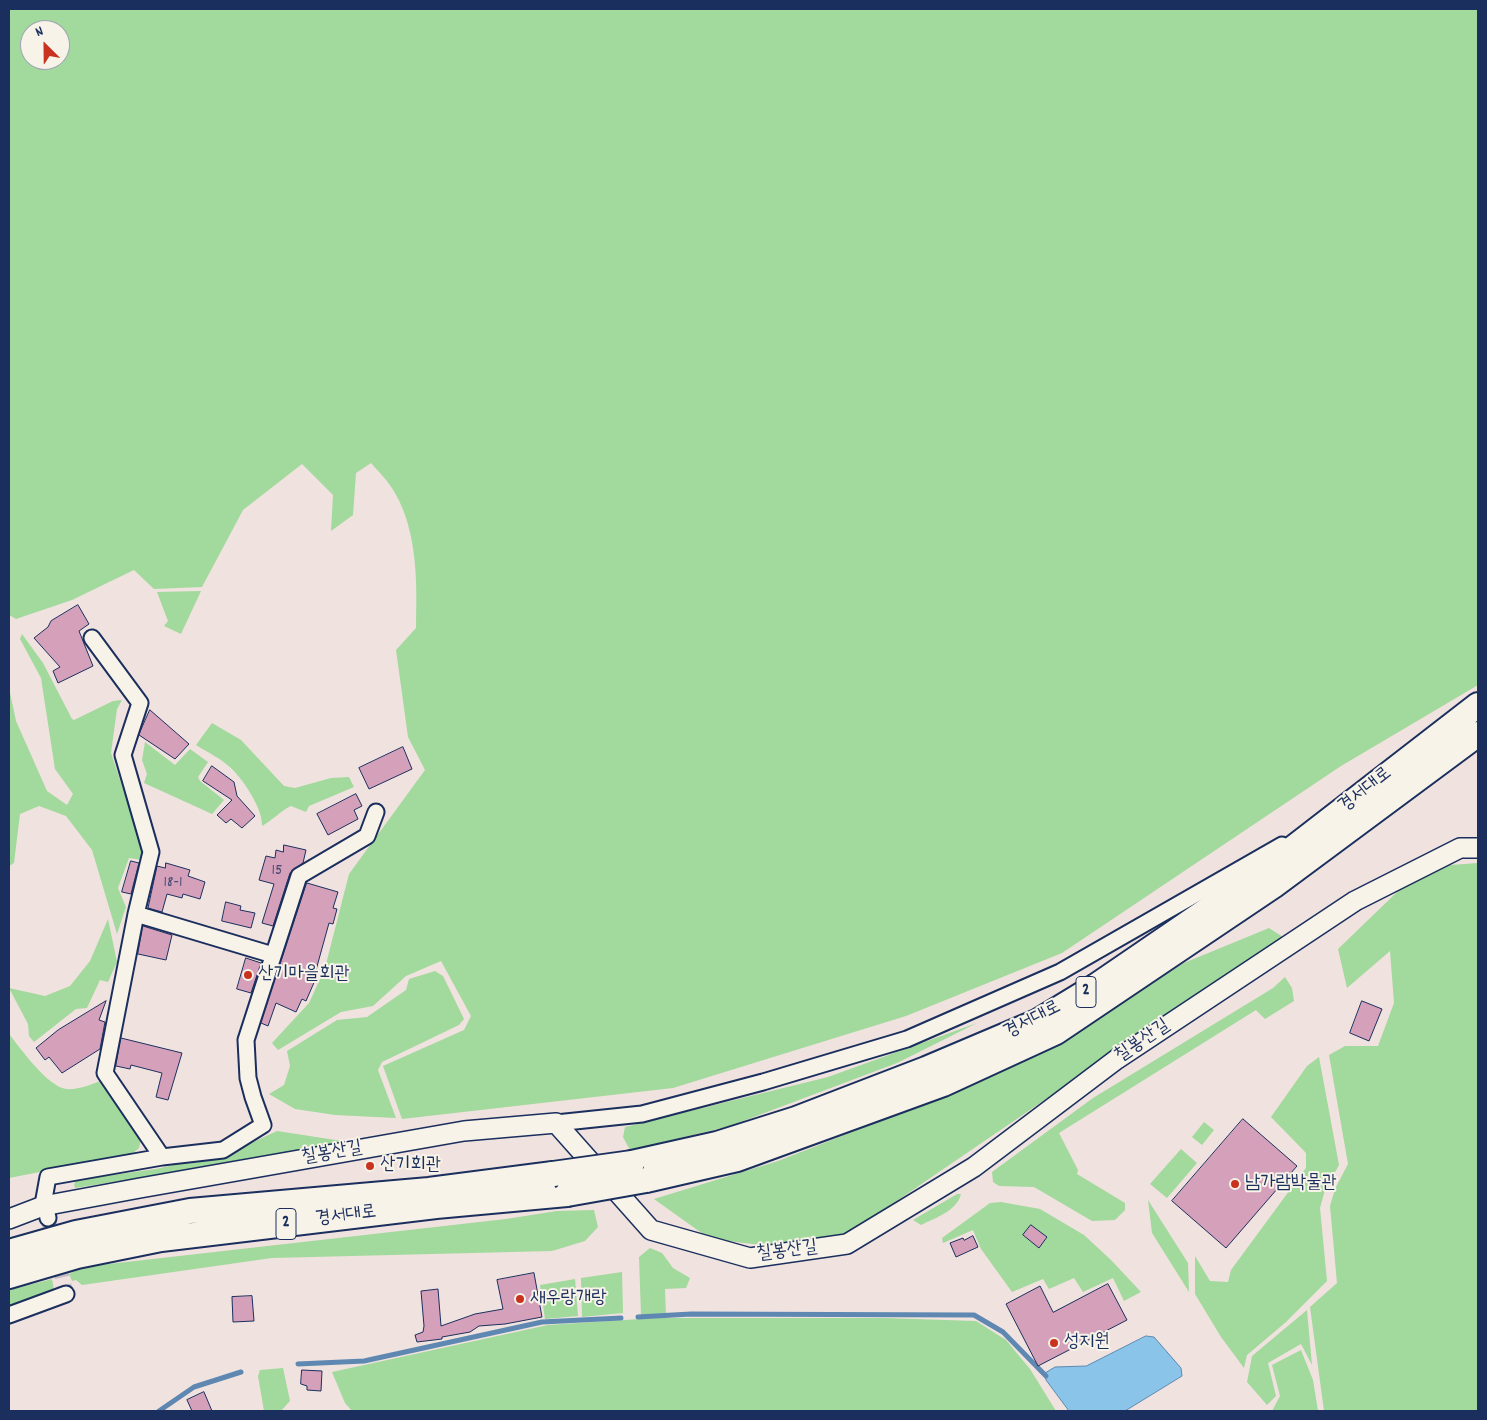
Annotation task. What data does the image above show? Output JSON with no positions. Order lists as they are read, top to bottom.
{
  "streets": {
    "main road": ["경서대로", "2"],
    "street": ["칠봉산길"]
  },
  "places": [
    "산기마을회관",
    "산기회관",
    "남가람박물관",
    "새우랑개랑",
    "성지원"
  ],
  "house_numbers": ["15", "18-1"],
  "north": "top left"
}
